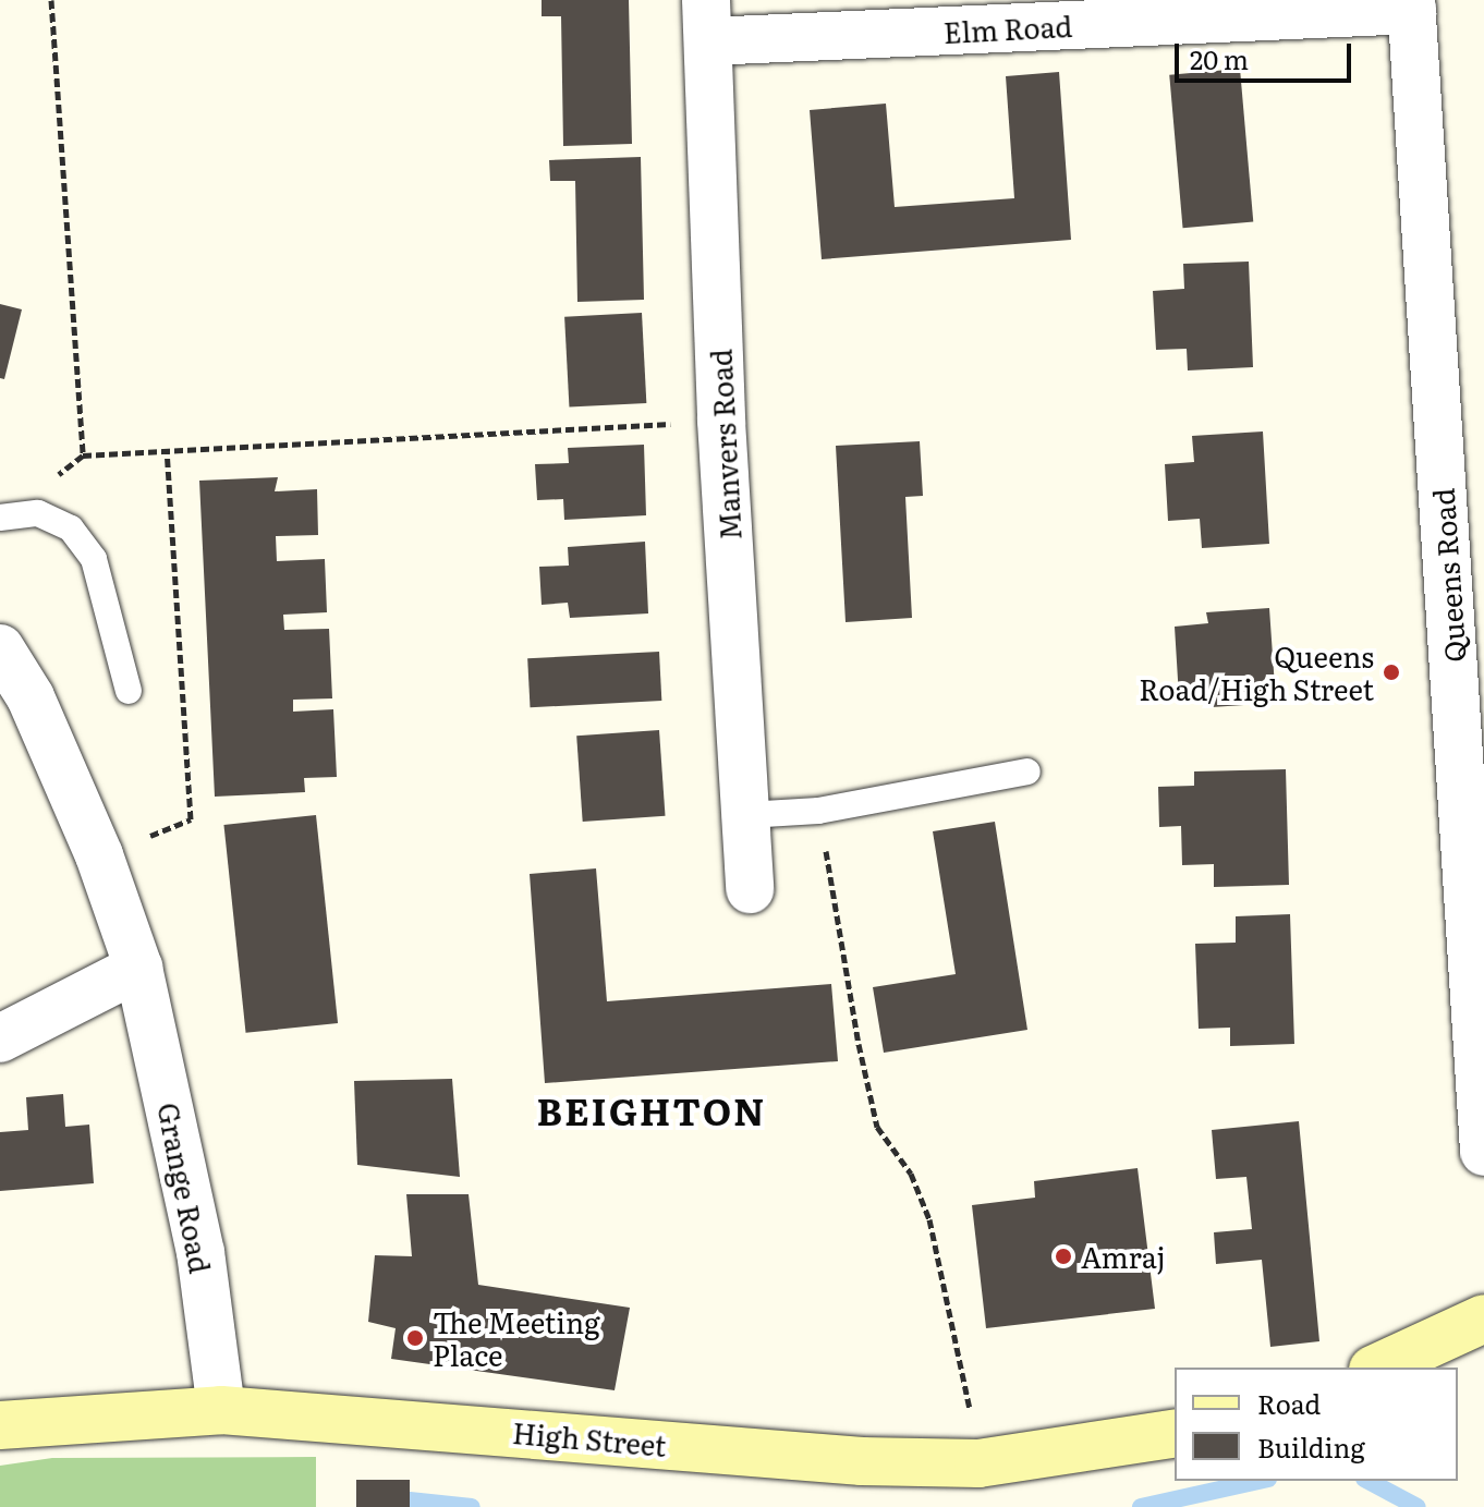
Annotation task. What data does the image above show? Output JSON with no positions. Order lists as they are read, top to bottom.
{
  "streets": {
    "street": [
      "Elm Road",
      "Manvers Road",
      "Queens Road",
      "Grange Road",
      "High Street"
    ]
  },
  "crossings": [
    ["Elm Road", "Manvers Road"],
    ["Elm Road", "Queens Road"],
    ["Grange Road", "High Street"]
  ],
  "districts": ["BEIGHTON"],
  "places": ["Queens Road/High Street", "Amraj", "The Meeting Place"],
  "legend": ["Road", "Building"],
  "scale_bar": "20 m"
}
